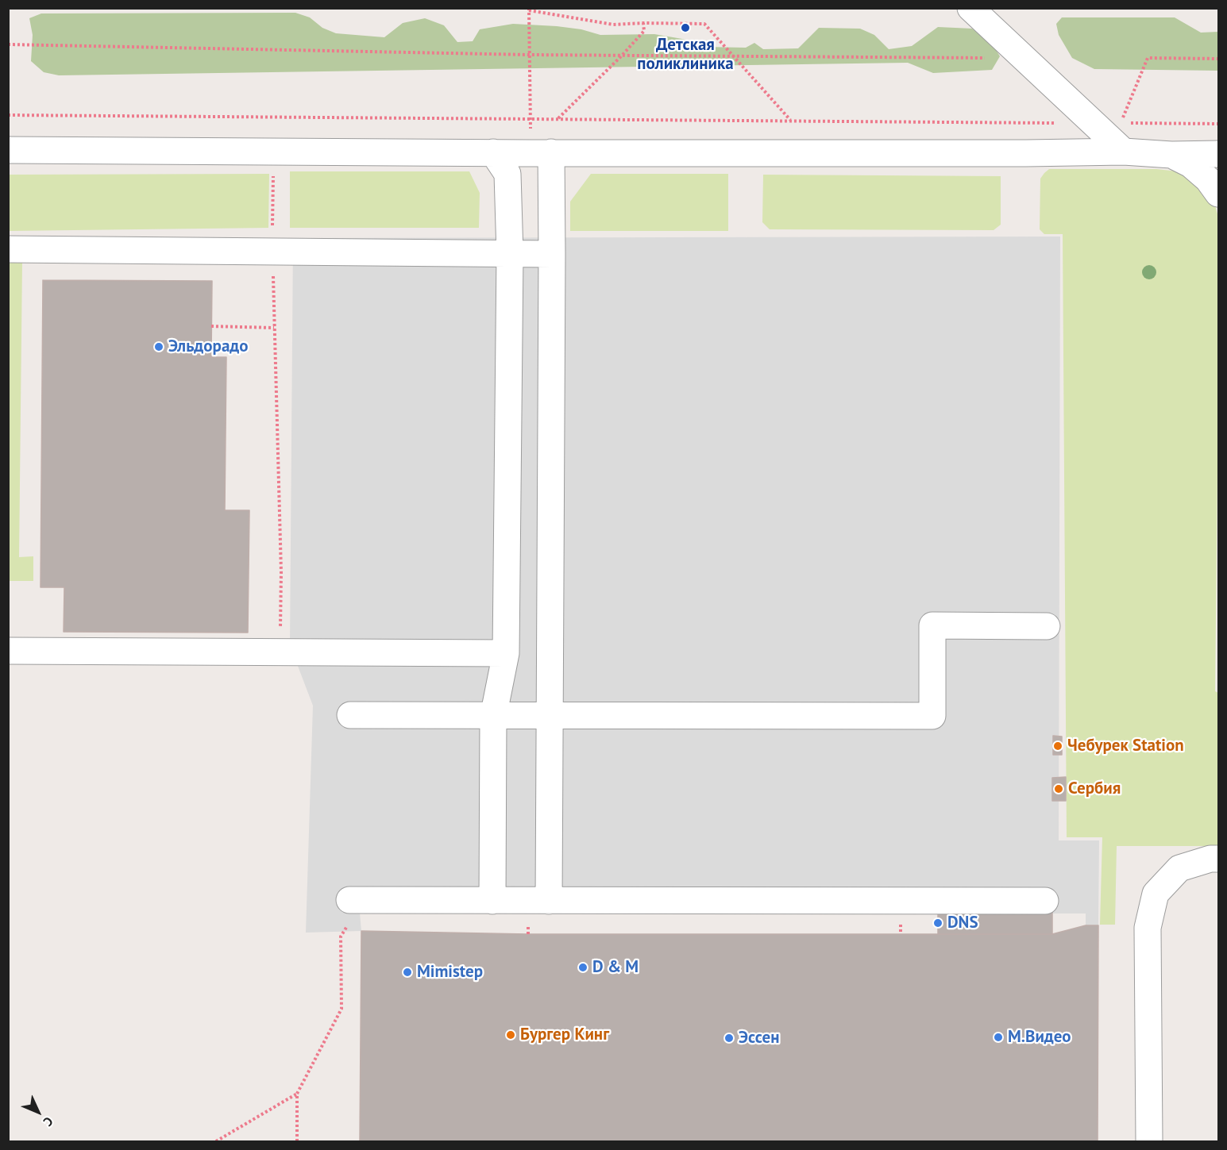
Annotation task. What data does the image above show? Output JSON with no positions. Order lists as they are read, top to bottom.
{
  "places": [
    "Детская поликлиника",
    "Эльдорадо",
    "Чебурек Station",
    "Сербия",
    "DNS",
    "D & M",
    "Mimistep",
    "Бургер Кинг",
    "М.Видео",
    "Эссен"
  ],
  "north": "bottom right"
}
